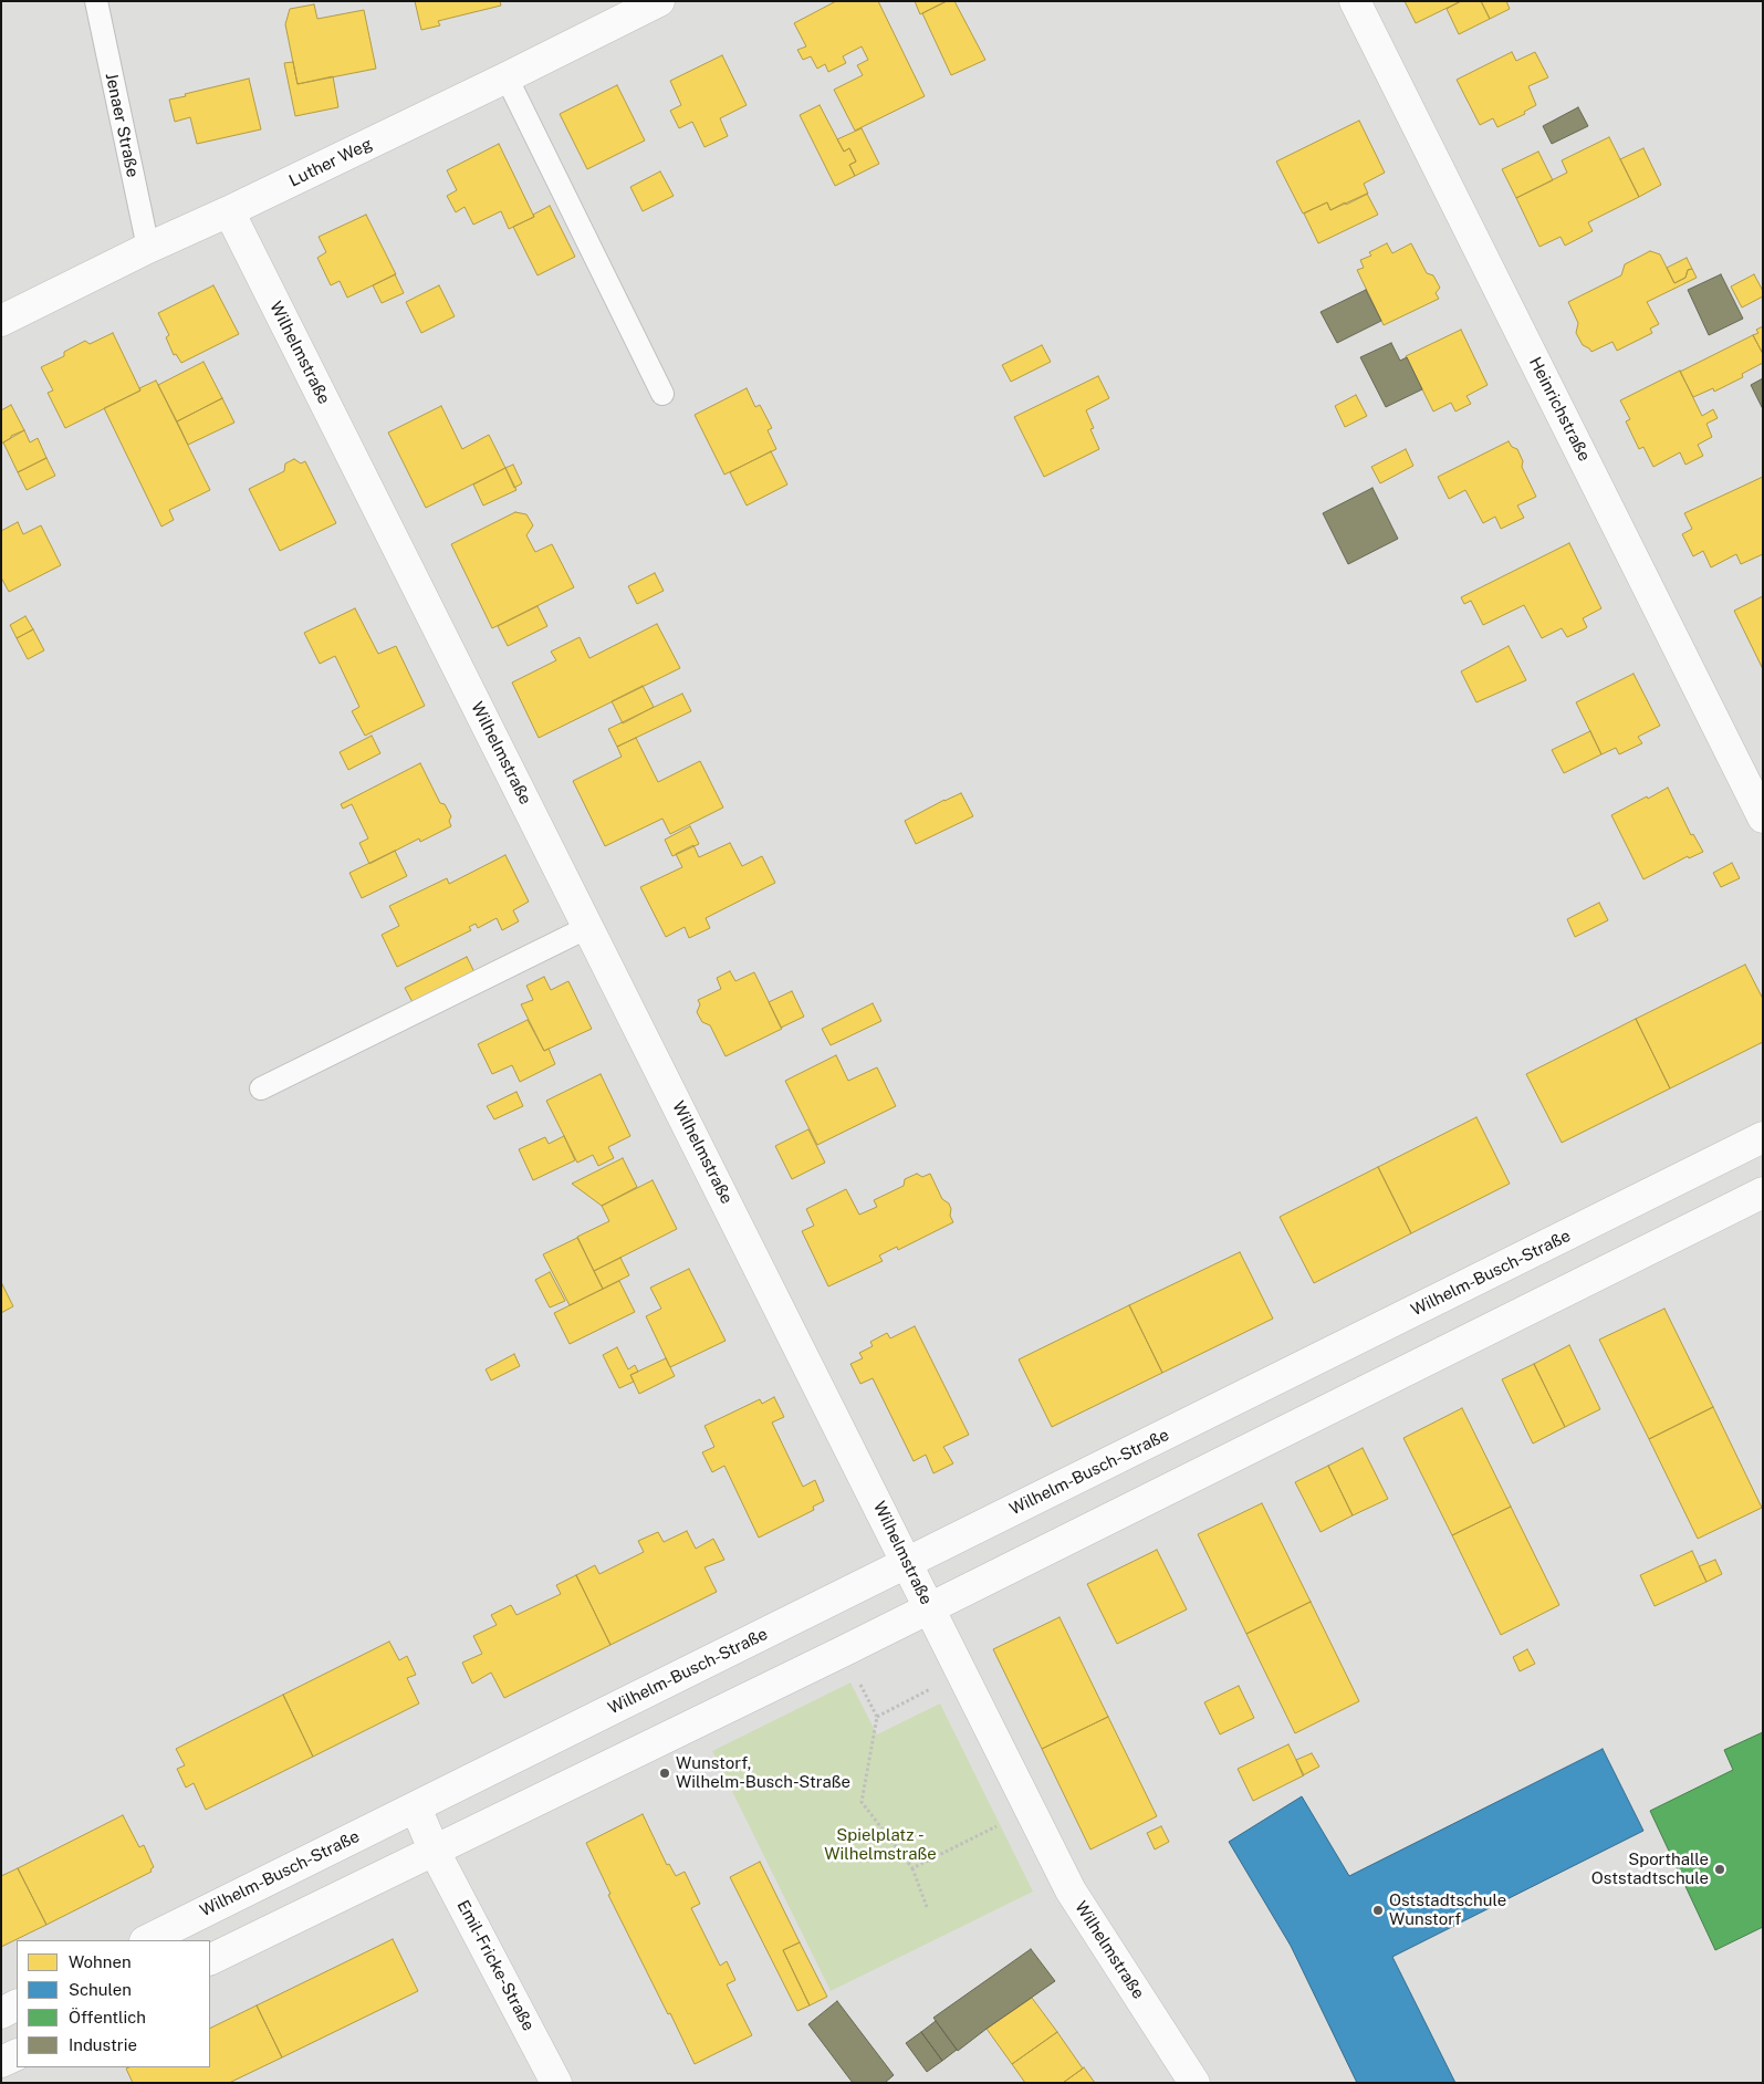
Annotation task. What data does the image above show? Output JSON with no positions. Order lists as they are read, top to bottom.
{
  "streets": {
    "street": [
      "Luther Weg",
      "Wilhelmstraße",
      "Heinrichstraße",
      "Wilhelm-Busch-Straße",
      "Emil-Fricke-Straße"
    ],
    "lane": ["Jenaer Straße"]
  },
  "crossings": [
    ["Jenaer Straße", "Luther Weg"],
    ["Luther Weg", "Wilhelmstraße"],
    ["Wilhelmstraße", "Wilhelm-Busch-Straße"]
  ],
  "parks": ["Spielplatz - Wilhelmstraße"],
  "places": ["Wunstorf, Wilhelm-Busch-Straße", "Sporthalle Oststadtschule", "Oststadtschule Wunstorf"],
  "legend": [
    "Wohnen",
    "Schulen",
    "Öffentlich",
    "Industrie"
  ]
}
